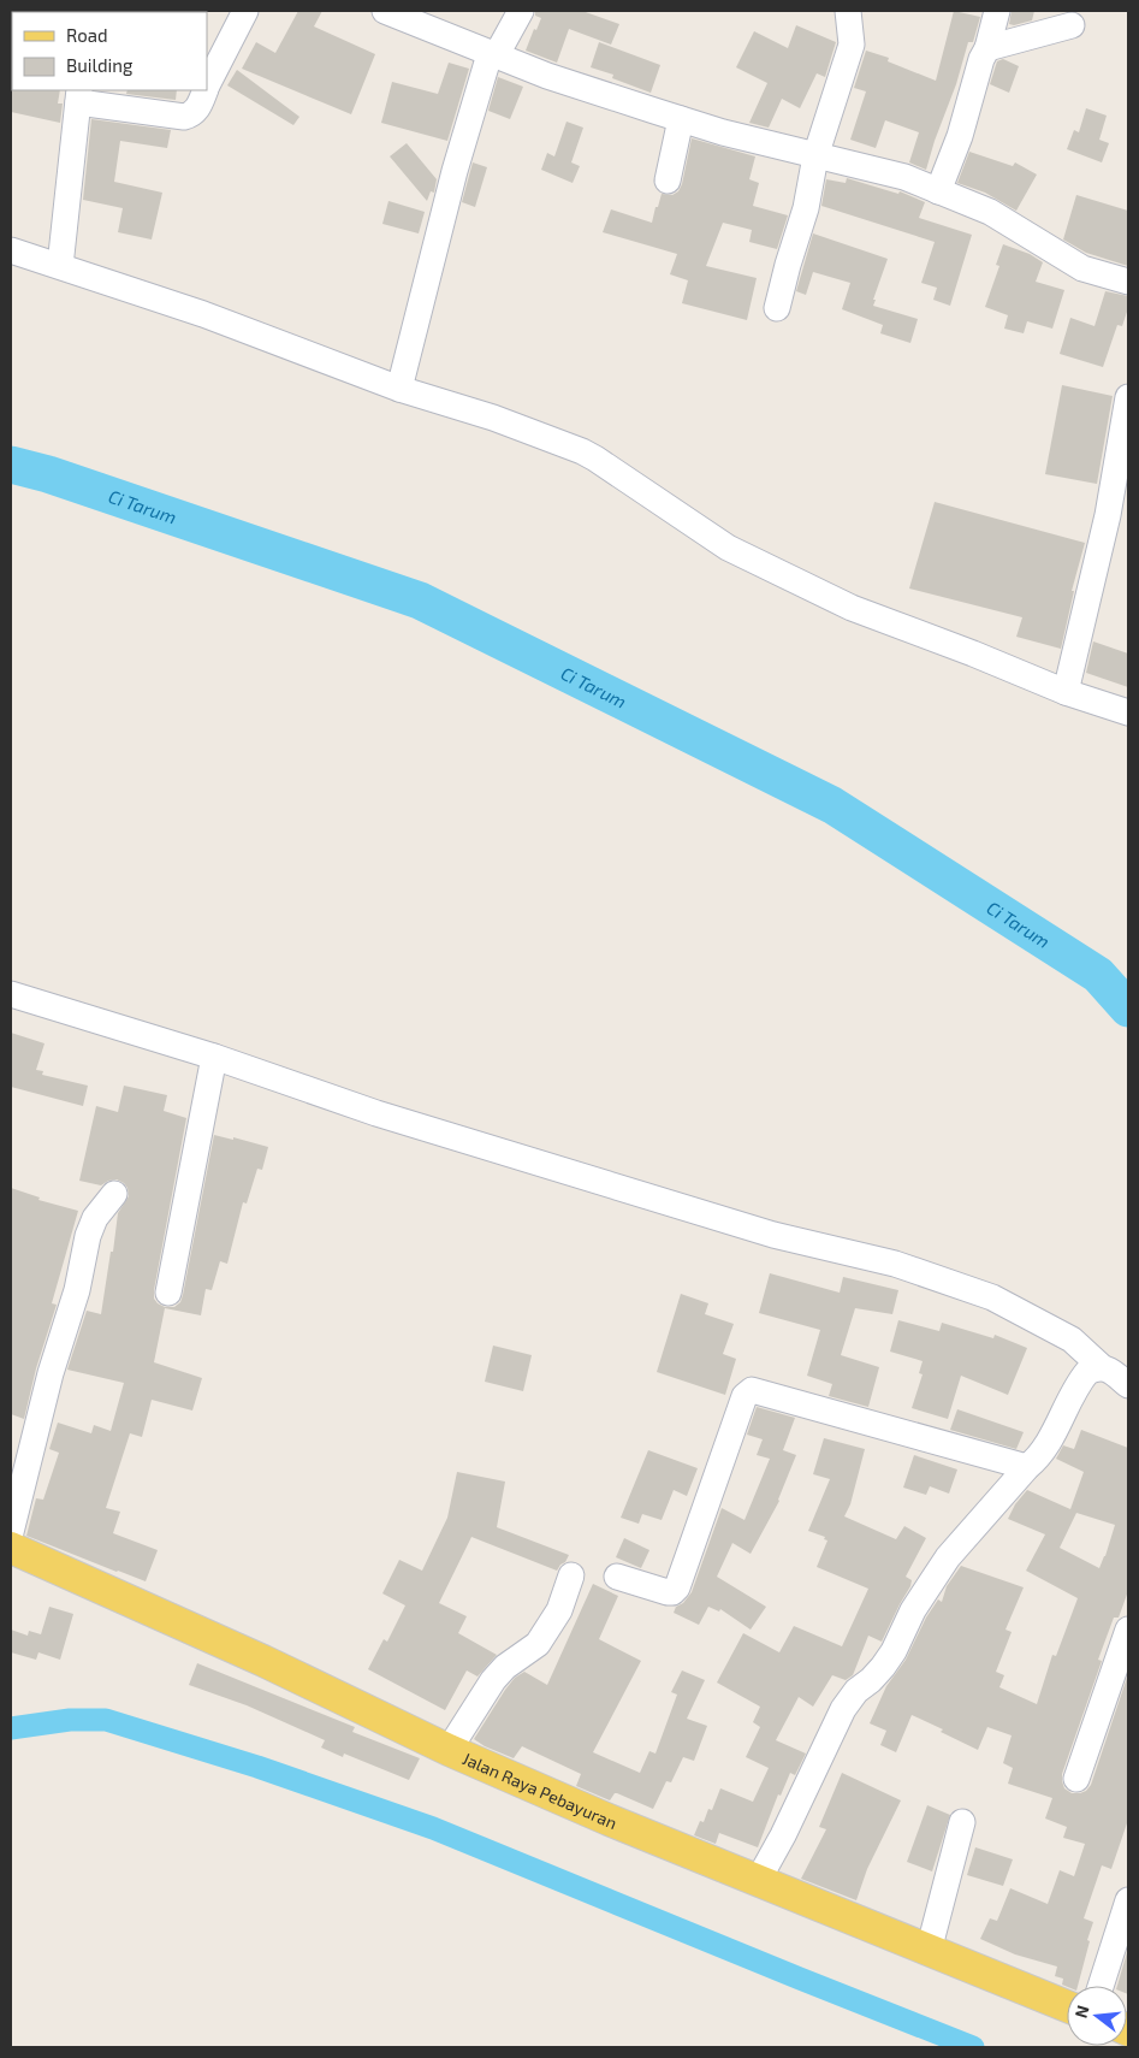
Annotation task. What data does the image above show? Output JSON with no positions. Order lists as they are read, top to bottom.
{
  "streets": {
    "main road": ["Jalan Raya Pebayuran"]
  },
  "water": ["Ci Tarum"],
  "legend": ["Road", "Building"],
  "north": "left"
}
